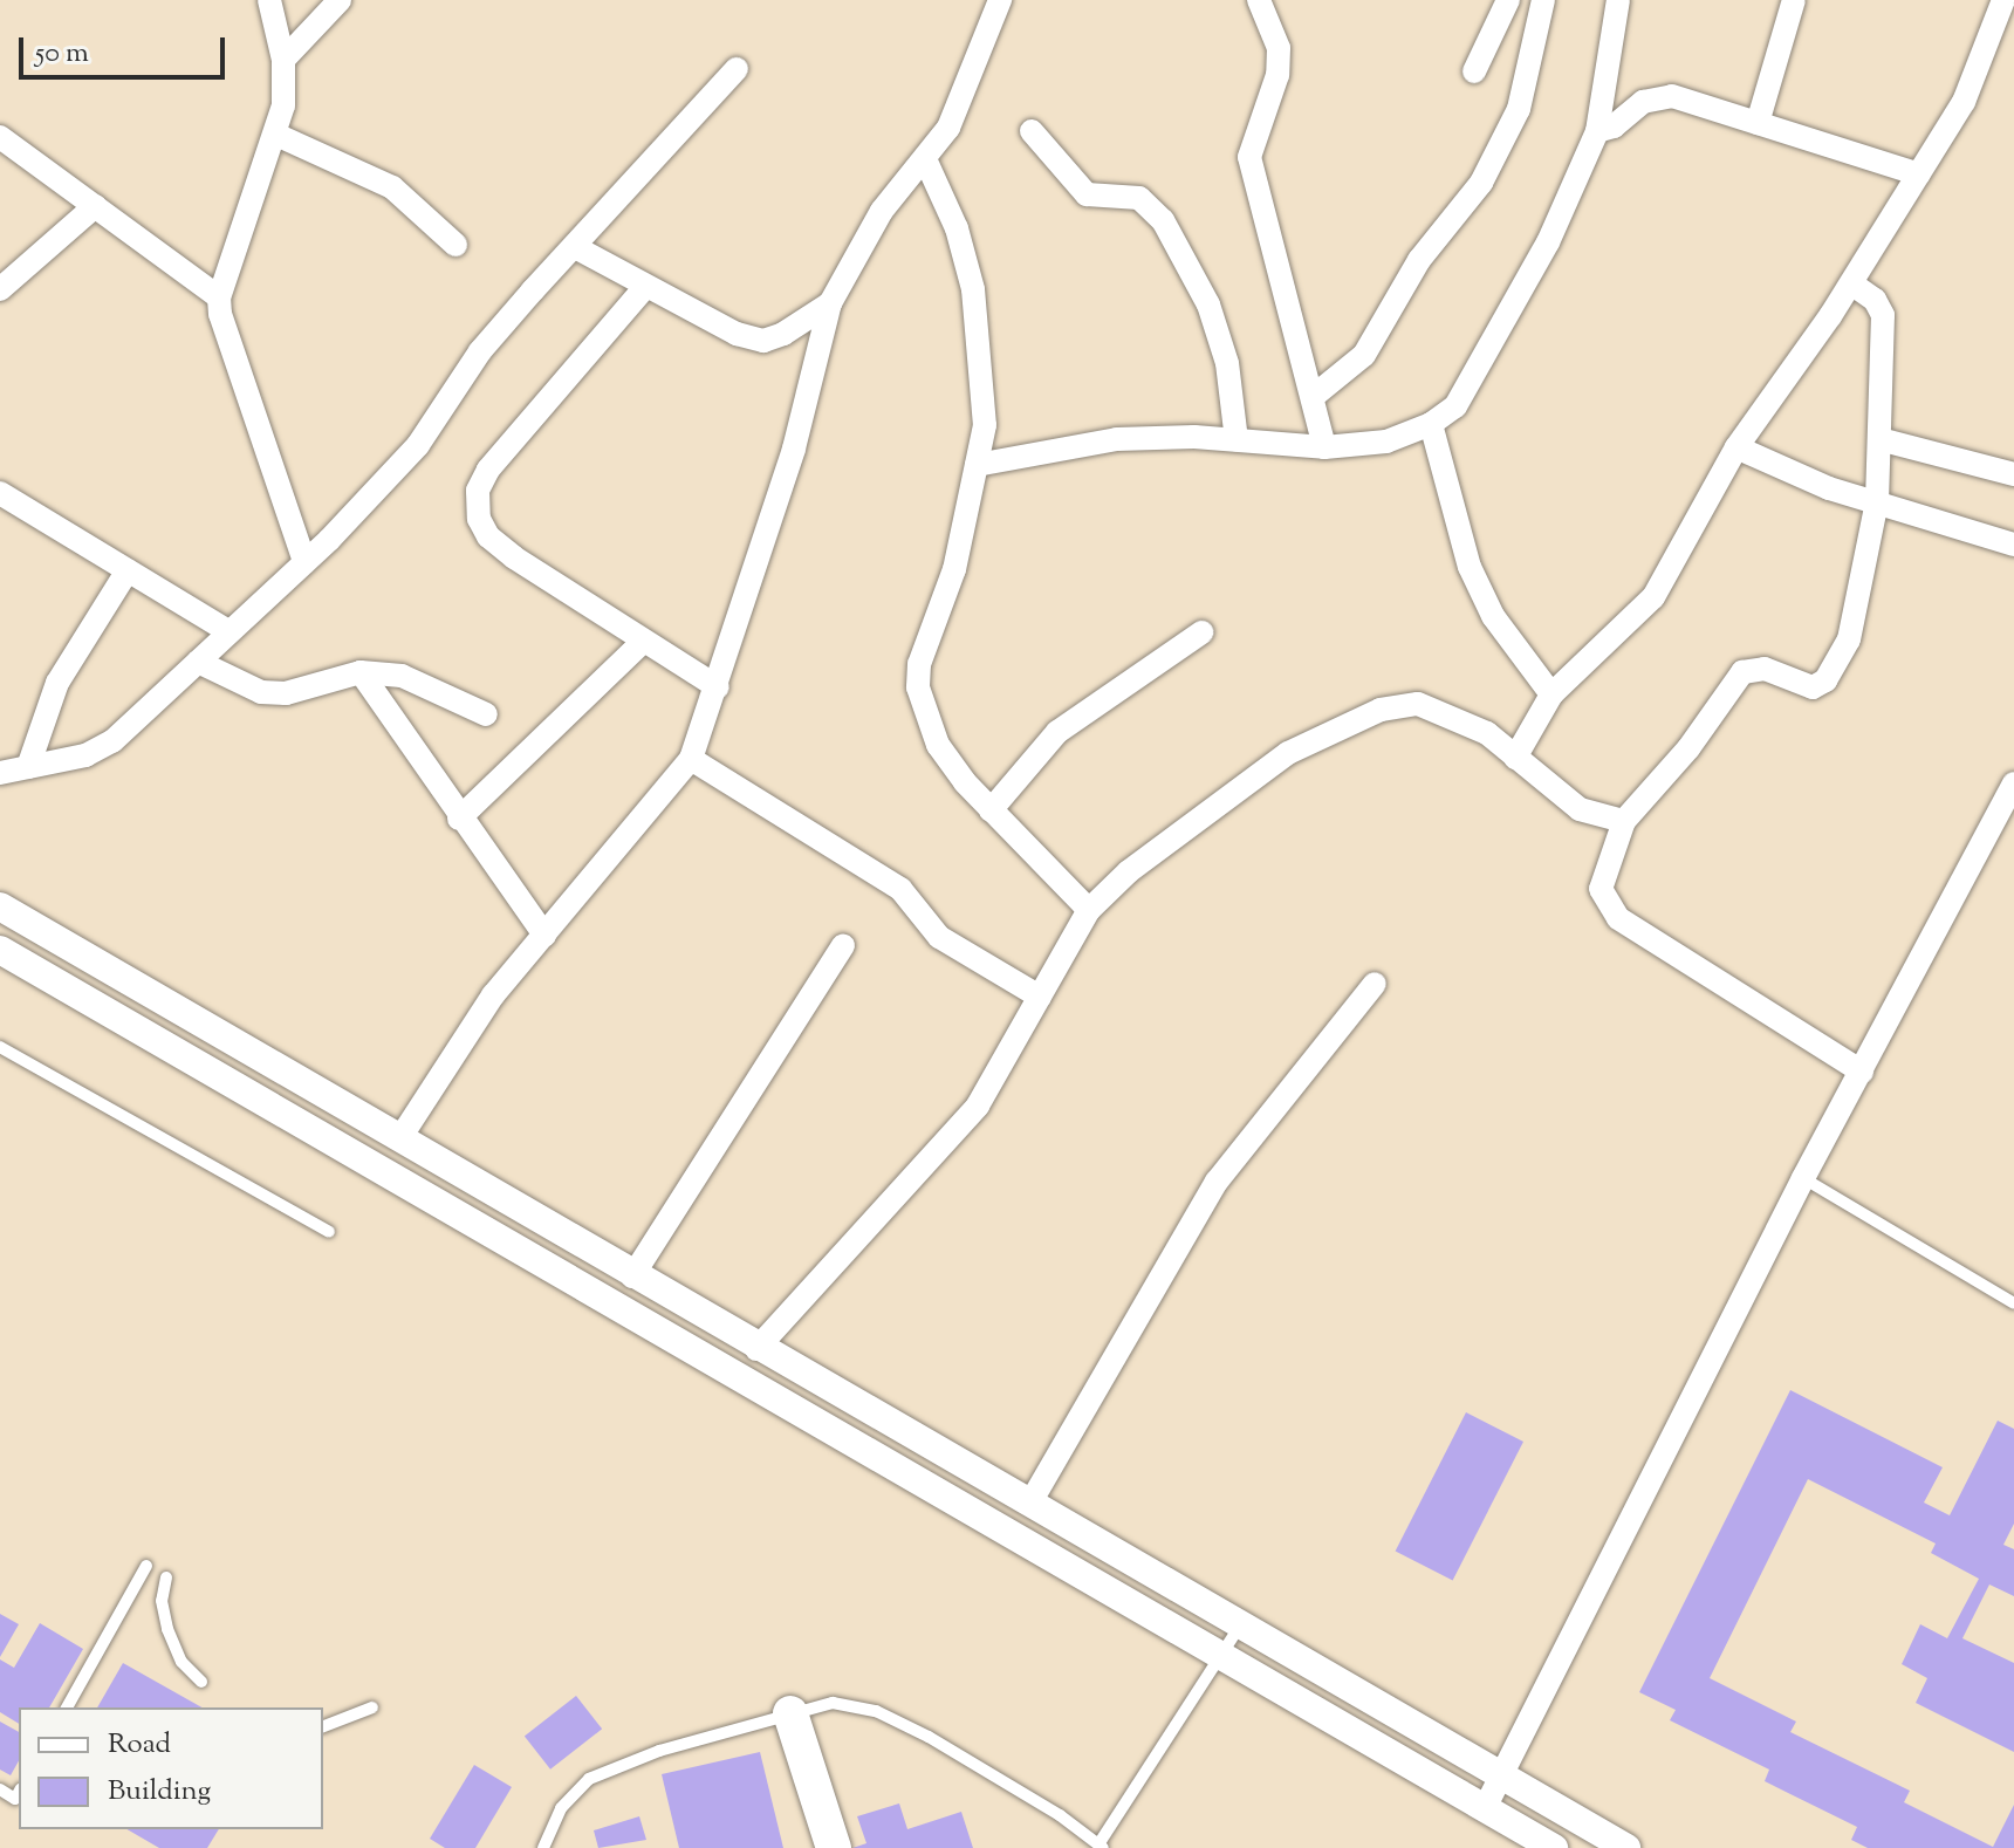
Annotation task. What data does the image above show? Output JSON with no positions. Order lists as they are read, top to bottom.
{
  "legend": ["Road", "Building"],
  "scale_bar": "50 m"
}
